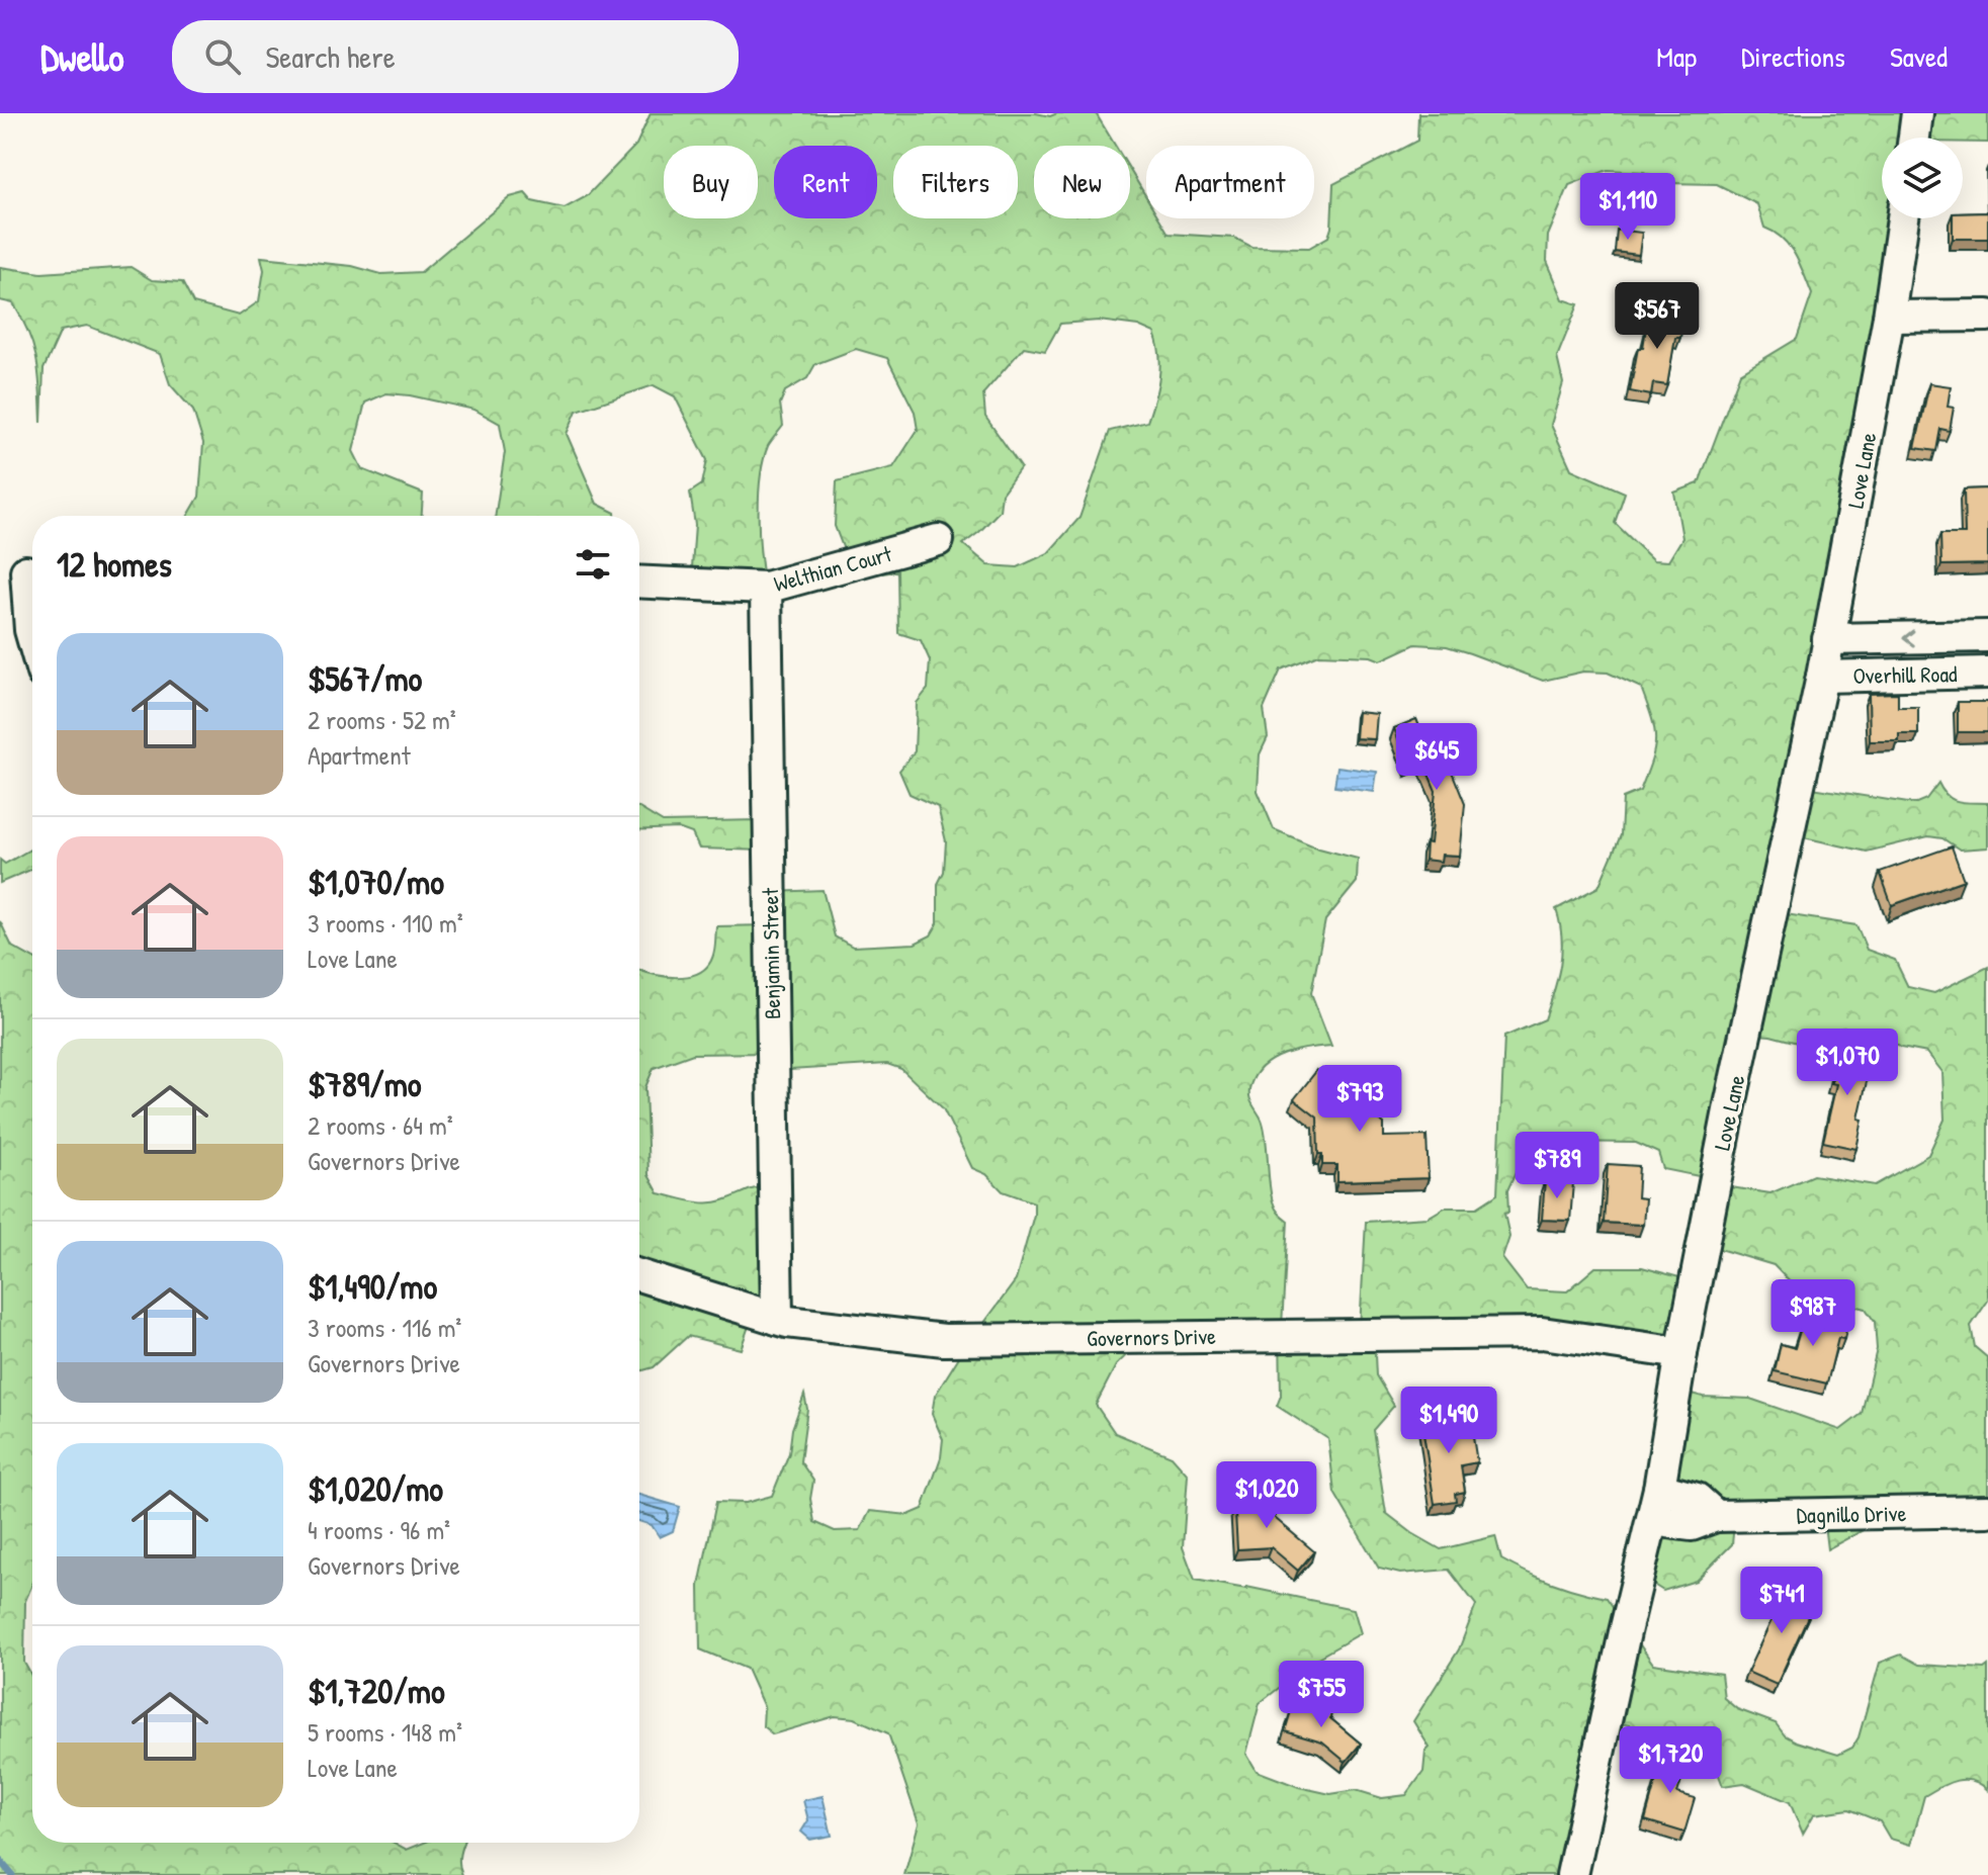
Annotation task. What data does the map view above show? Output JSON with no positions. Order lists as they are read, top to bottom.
{
  "streets": {
    "street": [
      "Love Lane",
      "Welthian Court",
      "Overhill Road",
      "Benjamin Street",
      "Governors Drive",
      "Dagnillo Drive"
    ]
  },
  "crossings": [
    ["Love Lane", "Overhill Road"],
    ["Love Lane", "Governors Drive"],
    ["Love Lane", "Dagnillo Drive"],
    ["Welthian Court", "Benjamin Street"],
    ["Benjamin Street", "Governors Drive"]
  ],
  "page": {
    "header": "Dwello",
    "search": "Search here",
    "nav": ["Map", "Directions", "Saved"],
    "chip": [
      "Buy",
      "Rent",
      "Filters",
      "New",
      "Apartment"
    ],
    "price": [
      "$1,110",
      "$567",
      "$645",
      "$1,070",
      "$793",
      "$789",
      "$987",
      "$1,490",
      "$1,020",
      "$741",
      "$755",
      "$1,720"
    ],
    "heading": "12 homes",
    "list": [
      {
        "name": "$567/mo",
        "note": "2 rooms · 52 m² · Apartment"
      },
      {
        "name": "$1,070/mo",
        "note": "3 rooms · 110 m² · Love Lane"
      },
      {
        "name": "$789/mo",
        "note": "2 rooms · 64 m² · Governors Drive"
      },
      {
        "name": "$1,490/mo",
        "note": "3 rooms · 116 m² · Governors Drive"
      },
      {
        "name": "$1,020/mo",
        "note": "4 rooms · 96 m² · Governors Drive"
      },
      {
        "name": "$1,720/mo",
        "note": "5 rooms · 148 m² · Love Lane"
      }
    ]
  }
}
